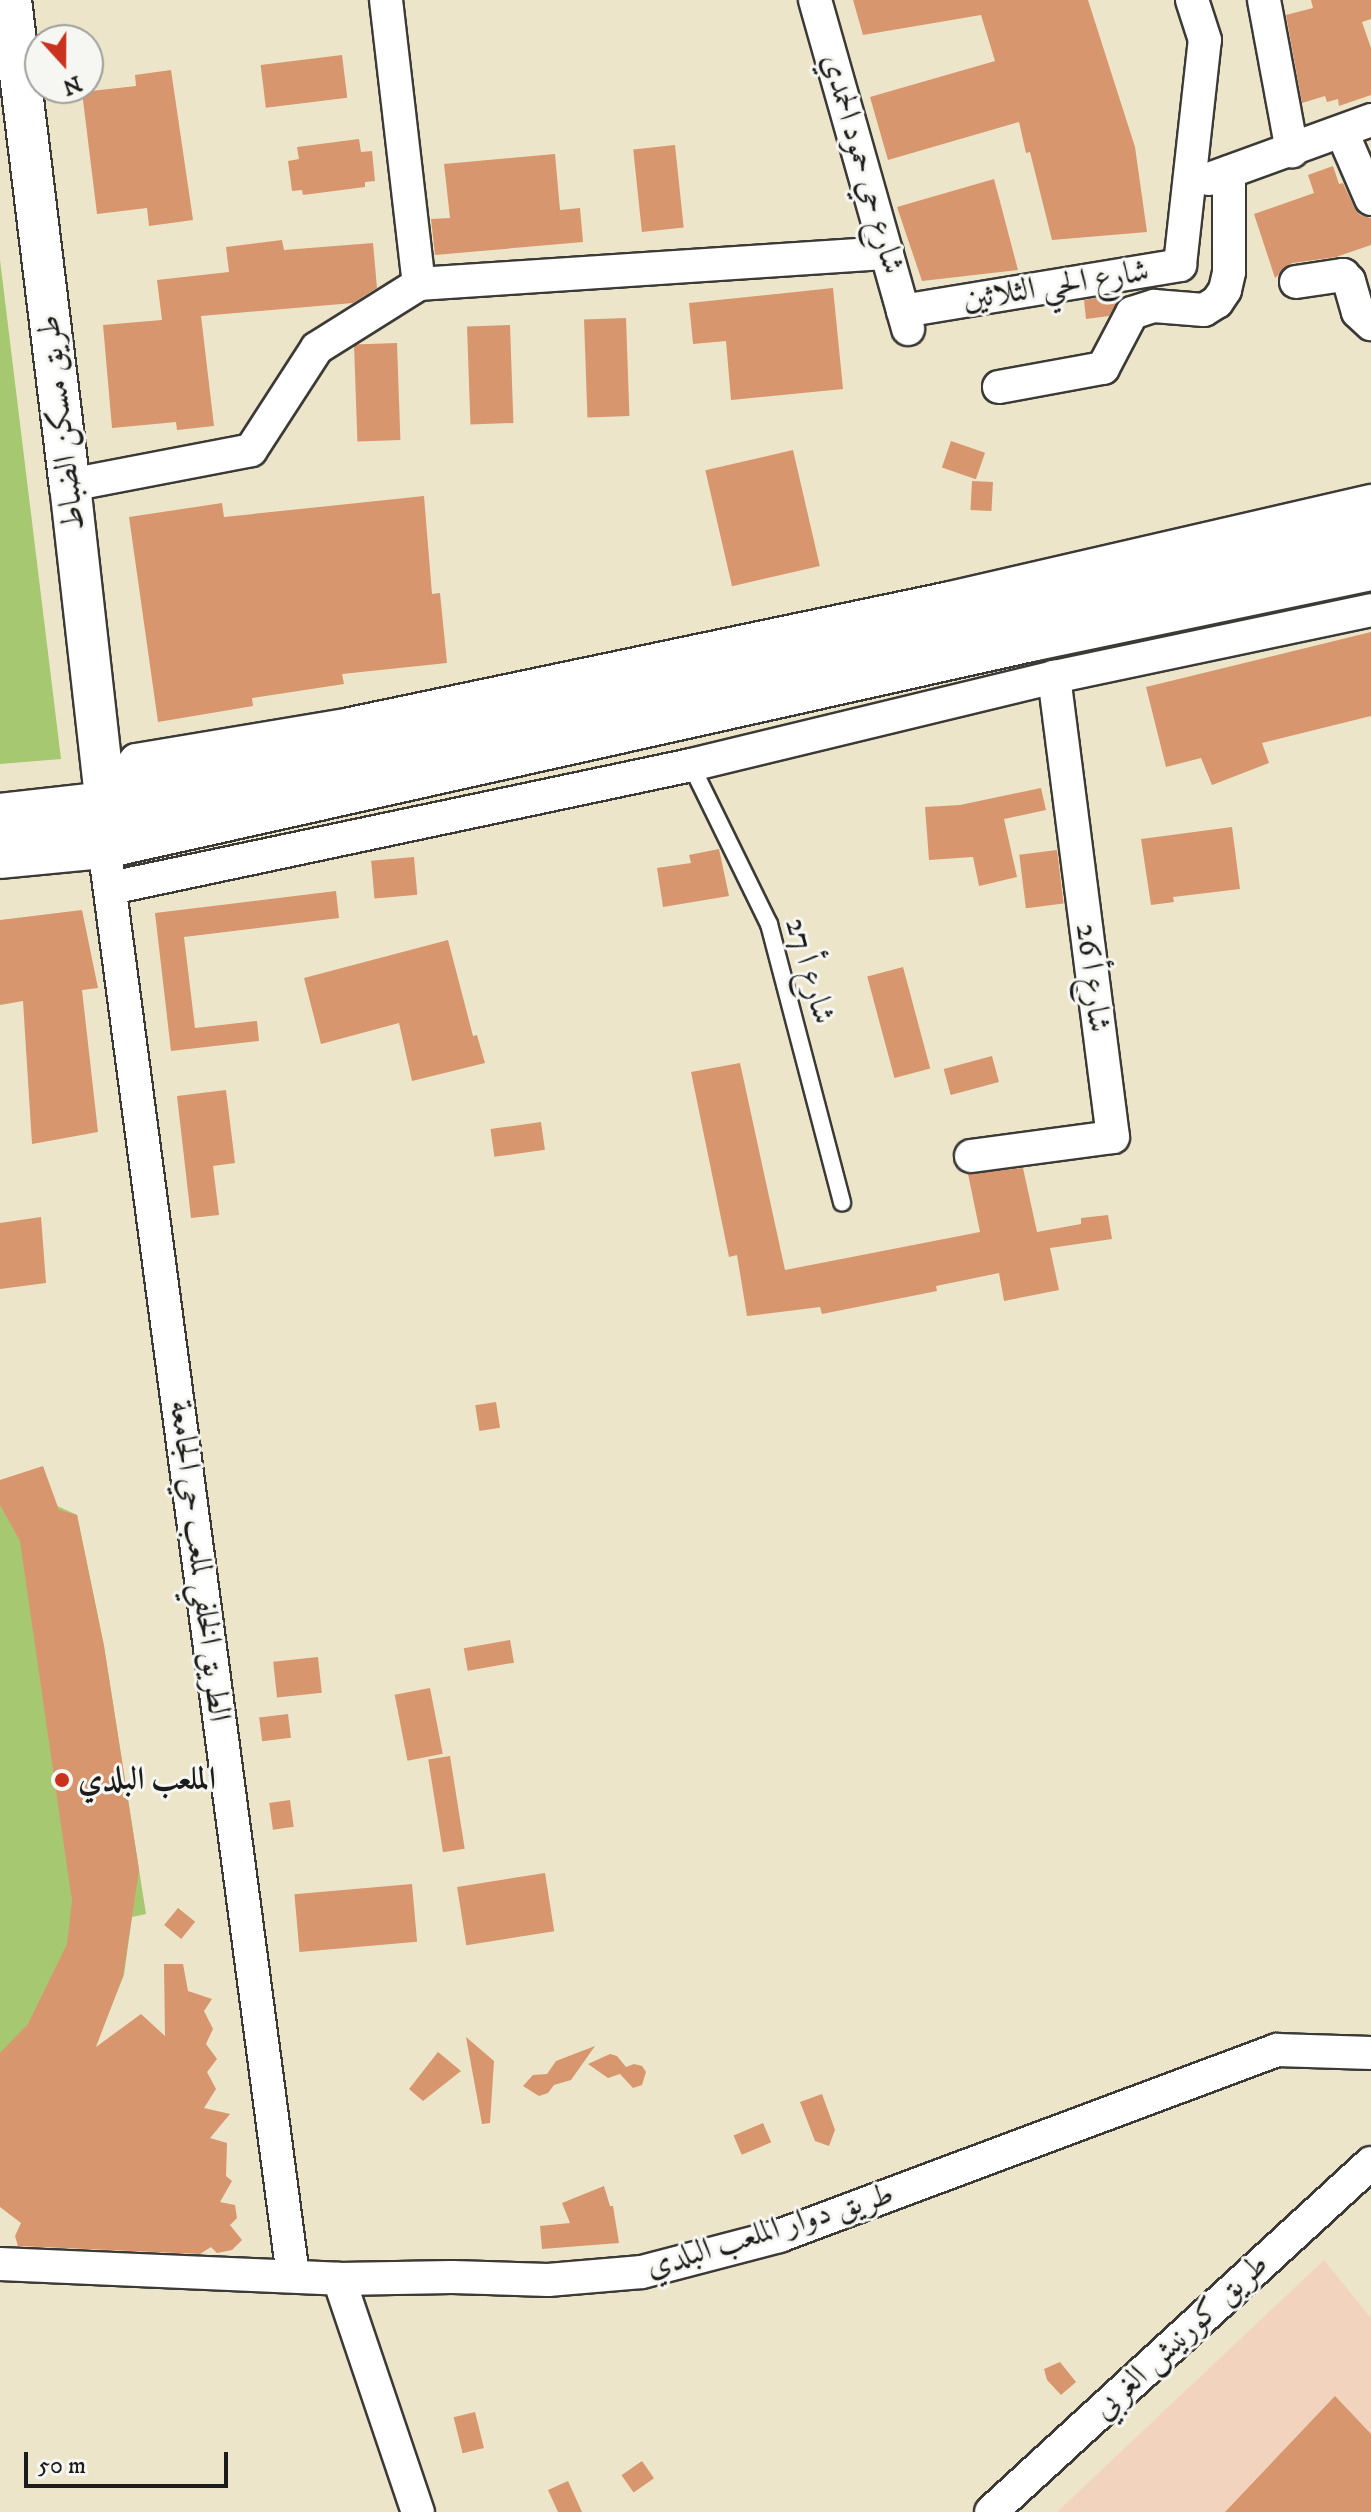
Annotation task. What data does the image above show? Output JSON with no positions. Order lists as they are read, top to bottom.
{
  "streets": {
    "street": [
      "شارع حي حمود الحمدي",
      "شارع الحي الثلاثين",
      "طريق مسكن الضباط",
      "شارع أ 26",
      "الطريق الخلفي لملعب حي الجامعة",
      "طريق دوار الملعب البلدي",
      "طريق كورنيش الغربي"
    ],
    "lane": ["شارع أ 27"]
  },
  "crossings": [
    ["شارع حي حمود الحمدي", "شارع الحي الثلاثين"],
    ["طريق مسكن الضباط", "الطريق الخلفي لملعب حي الجامعة"],
    ["الطريق الخلفي لملعب حي الجامعة", "طريق دوار الملعب البلدي"]
  ],
  "places": ["الملعب البلدي"],
  "scale_bar": "50 m",
  "north": "bottom"
}
